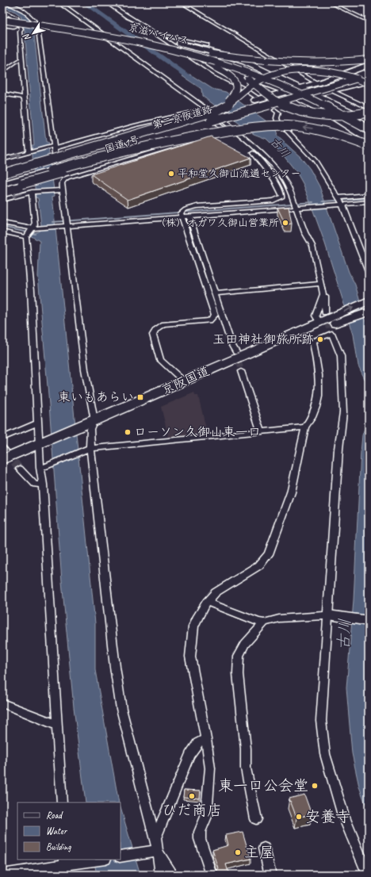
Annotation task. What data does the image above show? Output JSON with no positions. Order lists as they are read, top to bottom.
{
  "streets": {
    "highway": [
      "京滋バイパス",
      "第二京阪道路",
      "国道1号",
      "京阪国道"
    ]
  },
  "crossings": [
    ["京滋バイパス", "国道1号"]
  ],
  "water": ["古川"],
  "places": {
    "other": [
      "平和堂久御山流通センター",
      "（株）オガワ久御山営業所",
      "玉田神社御旅所跡",
      "ローソン久御山東一口",
      "東一口公会堂",
      "ひだ商店",
      "安養寺",
      "主屋"
    ],
    "transit": ["東いもあらい"]
  },
  "legend": ["Road", "Water", "Building"],
  "north": "bottom left"
}
